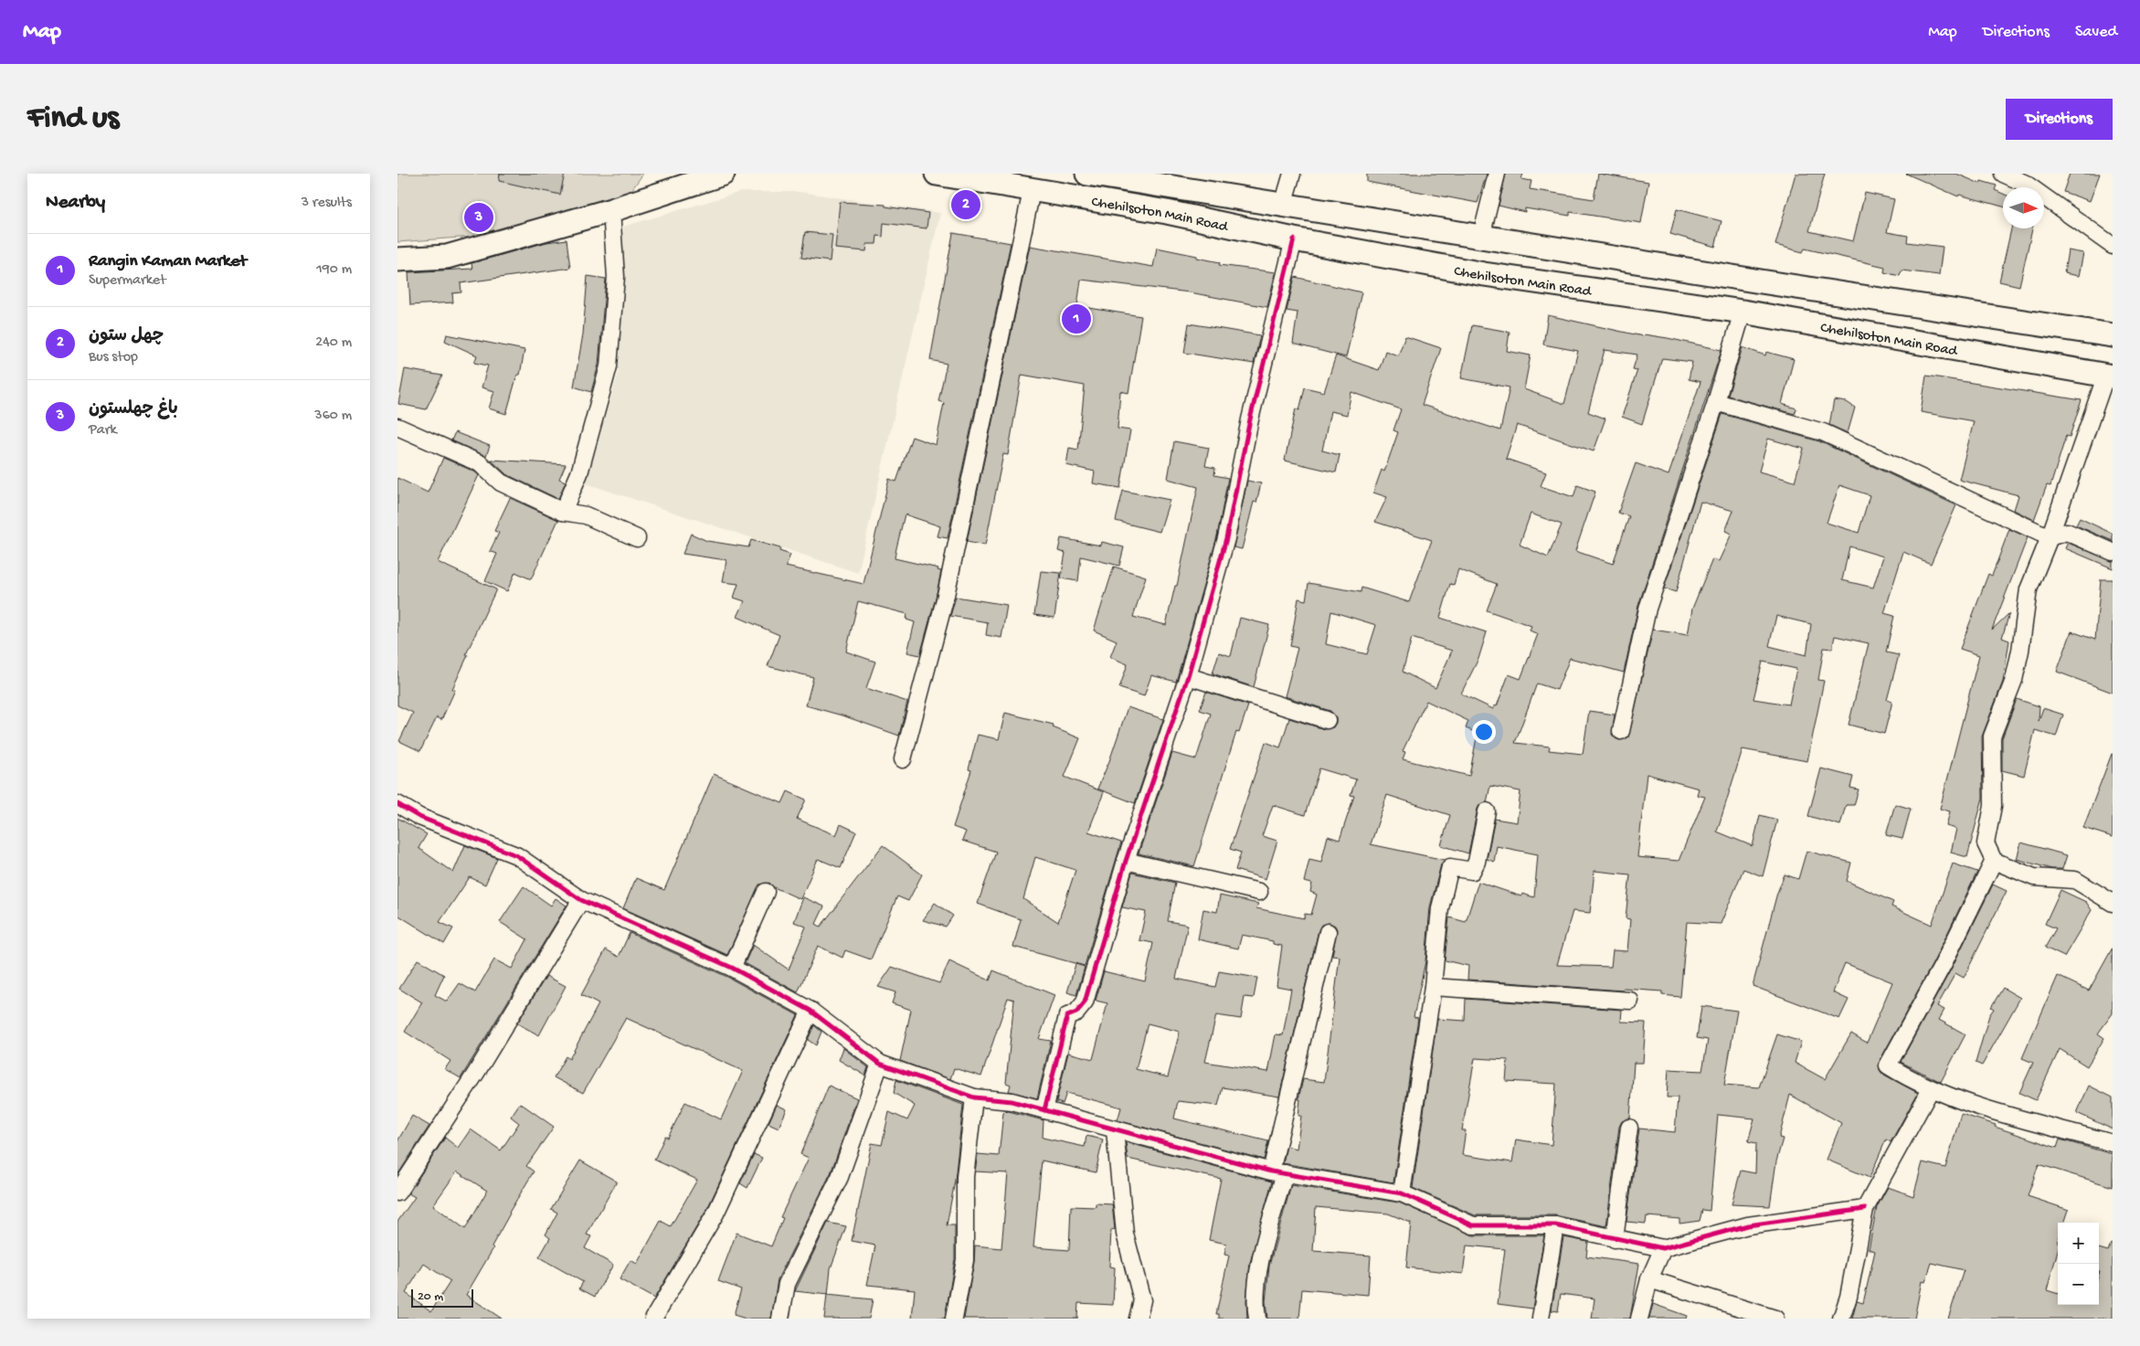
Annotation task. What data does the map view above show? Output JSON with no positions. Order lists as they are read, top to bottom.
{
  "streets": {
    "main road": ["Chehilsoton Main Road"]
  },
  "scale_bar": "20 m",
  "north": "right",
  "page": {
    "header": "Map",
    "nav": ["Map", "Directions", "Saved"],
    "buttons": "Directions",
    "title": "Find us",
    "heading": ["Nearby", "3 results"],
    "pins": ["2", "3", "1"],
    "list": [
      {
        "mark": "1",
        "name": "Rangin Kaman Market",
        "note": "Supermarket",
        "value": "190 m"
      },
      {
        "mark": "2",
        "name": "چهل ستون",
        "note": "Bus stop",
        "value": "240 m"
      },
      {
        "mark": "3",
        "name": "باغ چهلستون",
        "note": "Park",
        "value": "360 m"
      }
    ],
    "map_buttons": ["+", "−"],
    "scale": "20 m"
  }
}
